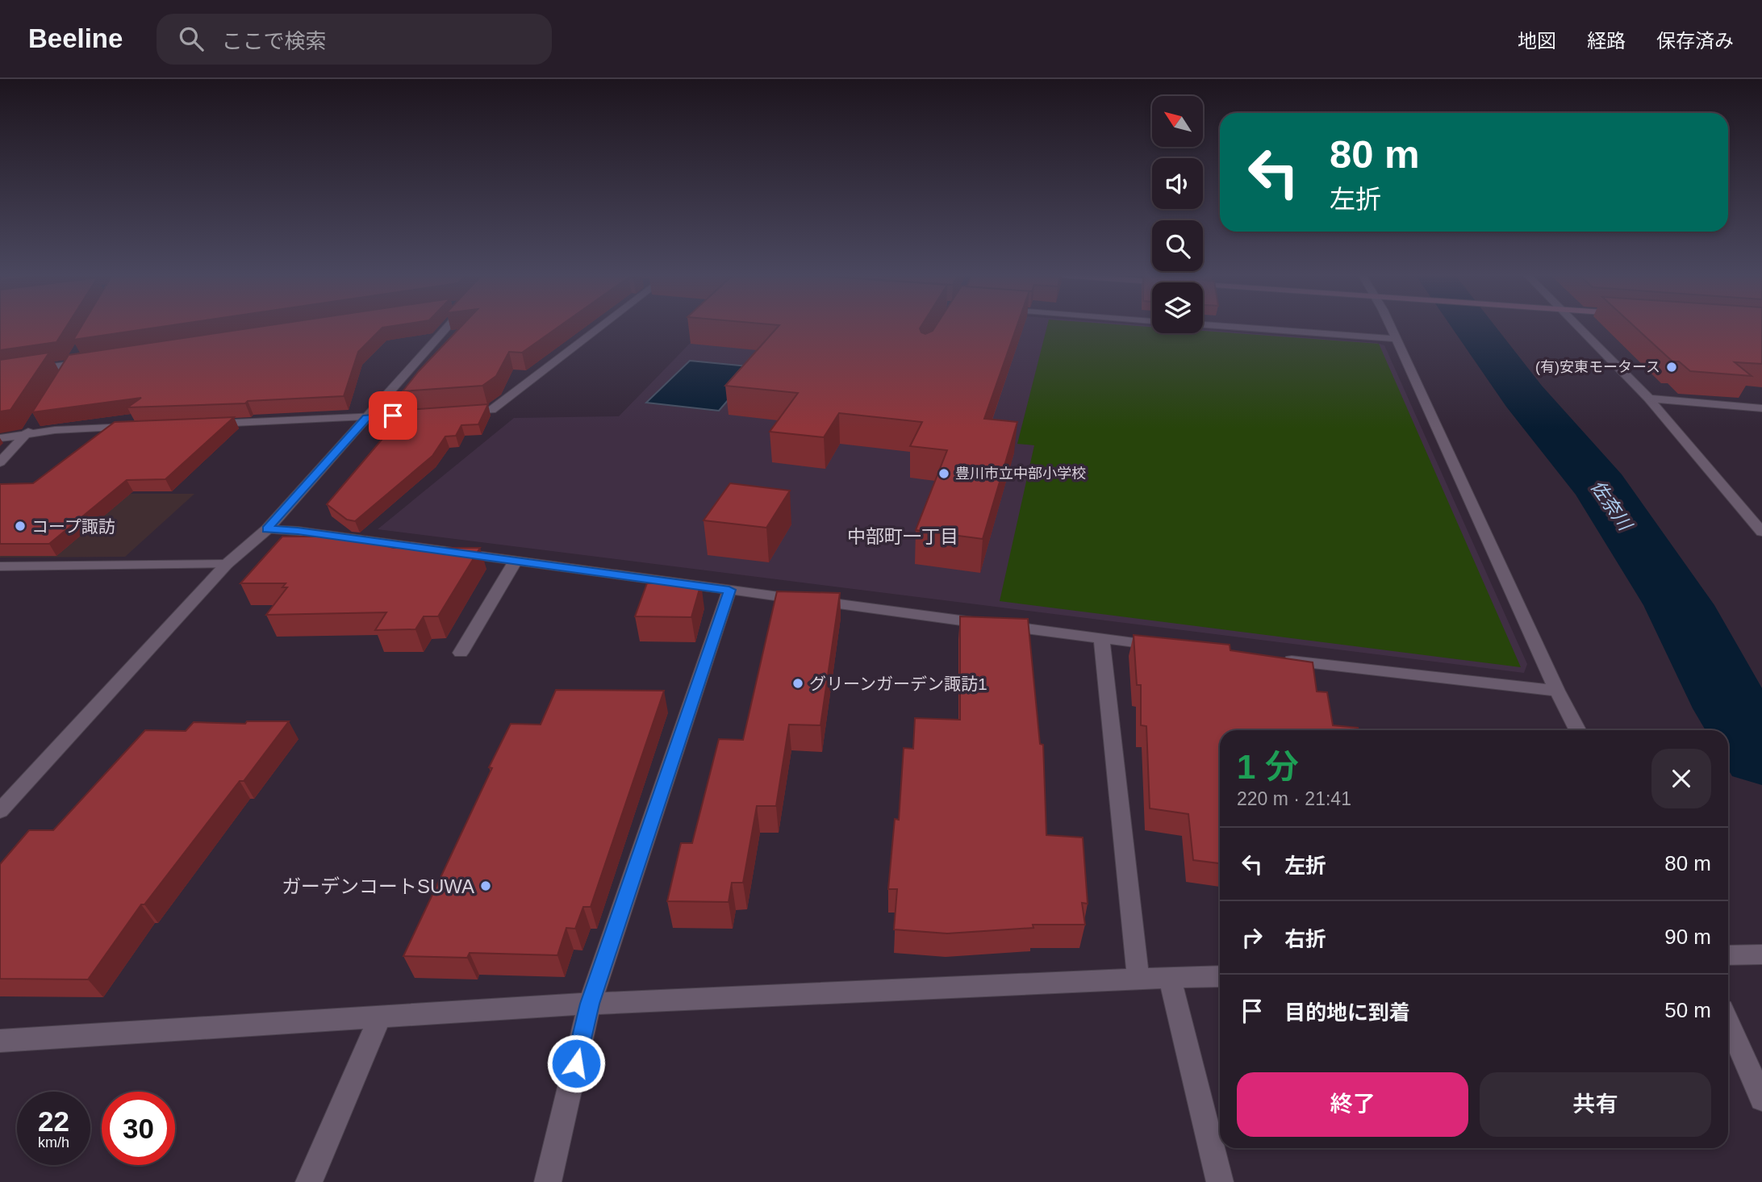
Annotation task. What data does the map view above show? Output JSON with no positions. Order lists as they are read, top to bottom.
{
  "districts": ["中部町一丁目"],
  "water": ["佐奈川"],
  "places": [
    "(有)安東モータース",
    "豊川市立中部小学校",
    "コープ諏訪",
    "グリーンガーデン諏訪1",
    "ガーデンコートSUWA"
  ],
  "north": "top left",
  "page": {
    "header": "Beeline",
    "search": "ここで検索",
    "nav": ["地図", "経路", "保存済み"],
    "turn": ["80 m", "左折"],
    "heading": ["1 分", "220 m · 21:41"],
    "list": [
      {
        "name": "左折",
        "value": "80 m"
      },
      {
        "name": "右折",
        "value": "90 m"
      },
      {
        "name": "目的地に到着",
        "value": "50 m"
      }
    ],
    "buttons": ["終了", "共有"],
    "speed": "22 km/h",
    "limit": "30"
  }
}
